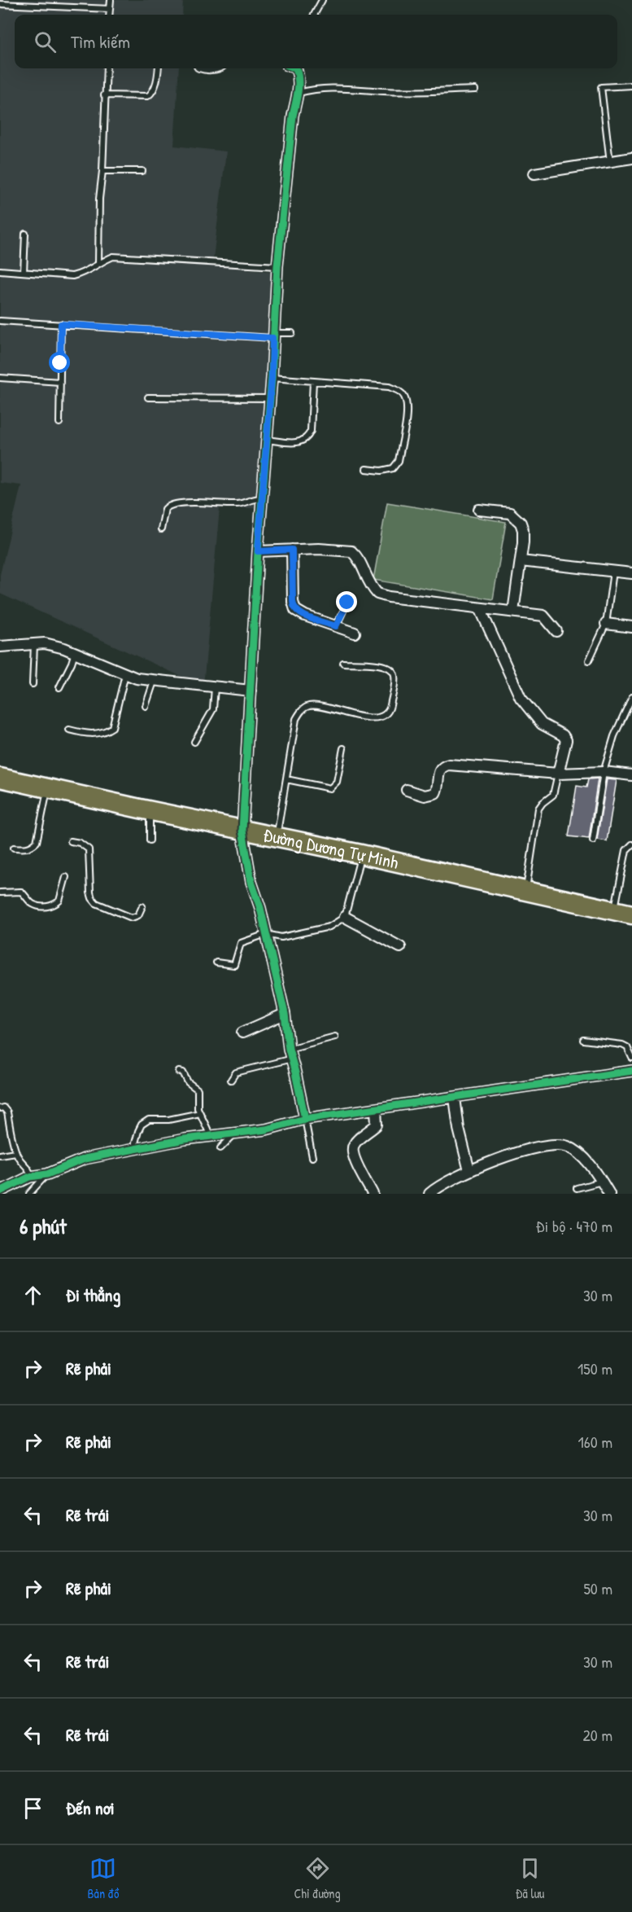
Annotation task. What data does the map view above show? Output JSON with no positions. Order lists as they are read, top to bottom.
{
  "streets": {
    "highway": ["Đường Dương Tự Minh"]
  },
  "page": {
    "search": "Tìm kiếm",
    "heading": ["6 phút", "Đi bộ · 470 m"],
    "list": [
      ["Đi thẳng", "30 m"],
      ["Rẽ phải", "150 m"],
      ["Rẽ phải", "160 m"],
      ["Rẽ trái", "30 m"],
      ["Rẽ phải", "50 m"],
      ["Rẽ trái", "30 m"],
      ["Rẽ trái", "20 m"],
      "Đến nơi"
    ],
    "nav": ["Bản đồ", "Chỉ đường", "Đã lưu"]
  }
}
